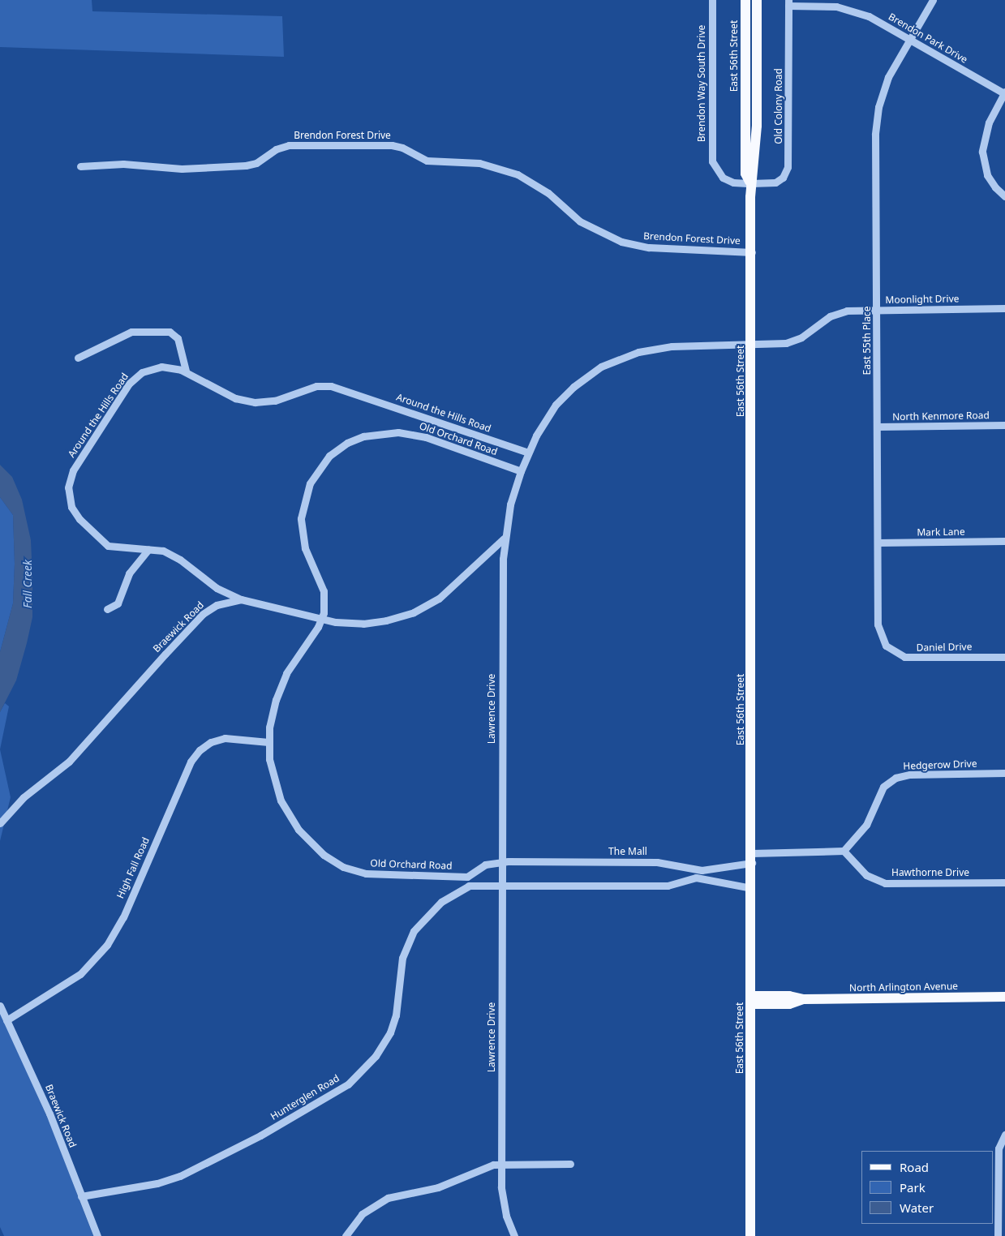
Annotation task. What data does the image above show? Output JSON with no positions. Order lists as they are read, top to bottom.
{
  "streets": {
    "main road": ["East 56th Street", "North Arlington Avenue"],
    "street": [
      "Brendon Park Drive",
      "Brendon Way South Drive",
      "Old Colony Road",
      "Brendon Forest Drive",
      "Moonlight Drive",
      "East 55th Place",
      "Around the Hills Road",
      "North Kenmore Road",
      "Old Orchard Road",
      "Mark Lane",
      "Braewick Road",
      "Daniel Drive",
      "Lawrence Drive",
      "Hedgerow Drive",
      "The Mall",
      "High Fall Road",
      "Hawthorne Drive",
      "Hunterglen Road"
    ]
  },
  "crossings": [
    ["Brendon Park Drive", "Old Colony Road"],
    ["Brendon Park Drive", "East 55th Place"],
    ["East 56th Street", "Old Colony Road"],
    ["East 56th Street", "Brendon Forest Drive"],
    ["East 56th Street", "Moonlight Drive"],
    ["East 56th Street", "Lawrence Drive"],
    ["East 56th Street", "The Mall"],
    ["East 56th Street", "North Arlington Avenue"],
    ["Brendon Way South Drive", "Old Colony Road"],
    ["Moonlight Drive", "East 55th Place"],
    ["Moonlight Drive", "Lawrence Drive"],
    ["East 55th Place", "North Kenmore Road"],
    ["East 55th Place", "Mark Lane"],
    ["East 55th Place", "Daniel Drive"],
    ["Around the Hills Road", "Braewick Road"],
    ["Around the Hills Road", "Lawrence Drive"],
    ["Old Orchard Road", "Lawrence Drive"],
    ["Old Orchard Road", "High Fall Road"],
    ["Braewick Road", "High Fall Road"],
    ["Braewick Road", "Hunterglen Road"],
    ["Lawrence Drive", "The Mall"],
    ["Hedgerow Drive", "The Mall"],
    ["Hedgerow Drive", "Hawthorne Drive"],
    ["The Mall", "Hawthorne Drive"]
  ],
  "water": ["Fall Creek"],
  "legend": ["Road", "Park", "Water"]
}
